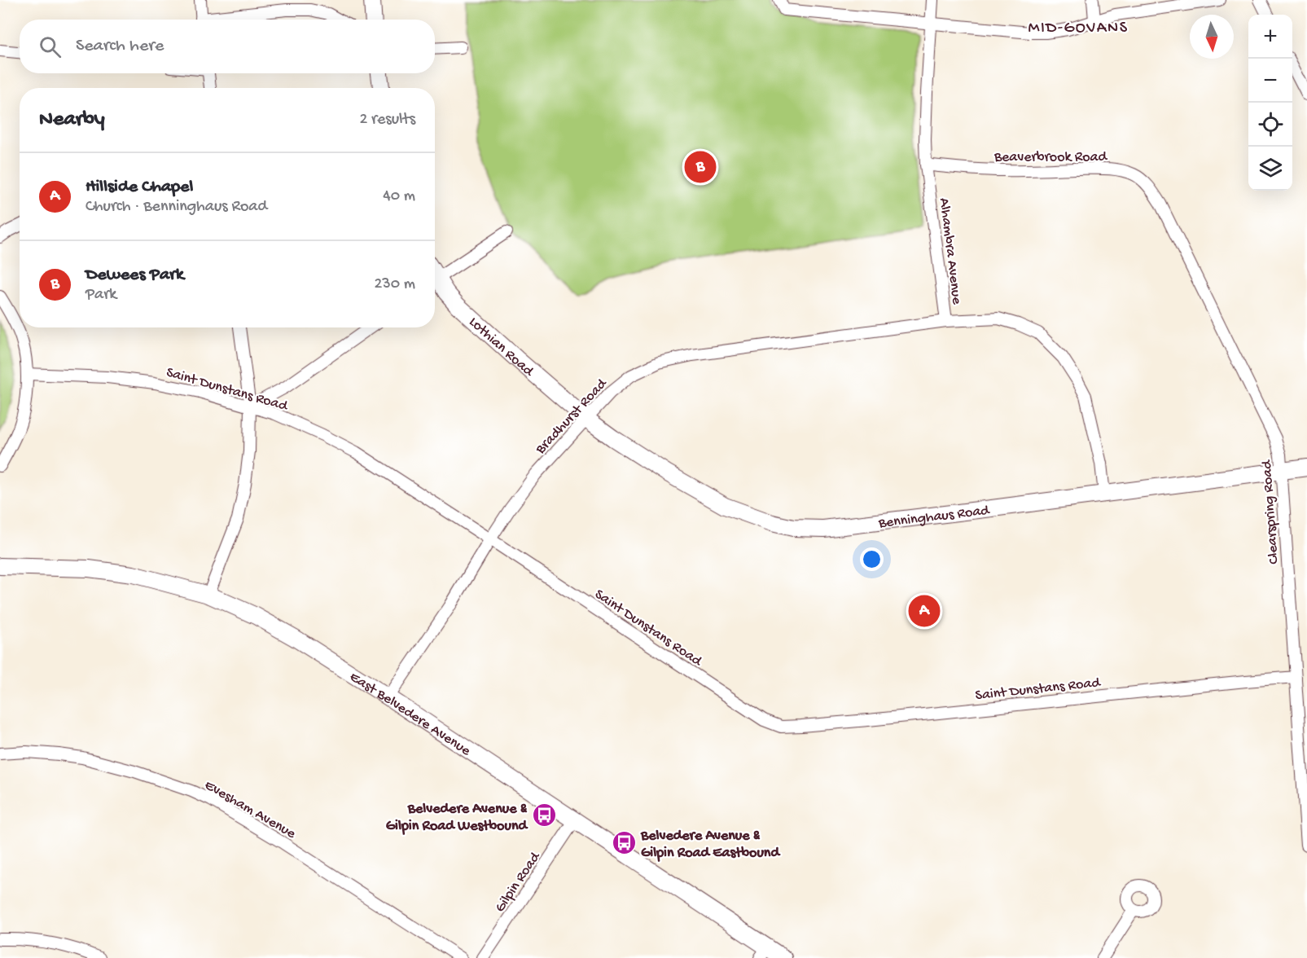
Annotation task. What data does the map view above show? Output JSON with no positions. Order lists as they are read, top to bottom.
{
  "streets": {
    "street": [
      "Beaverbrook Road",
      "Alhambra Avenue",
      "Lothian Road",
      "Saint Dunstans Road",
      "Bradhurst Road",
      "Clearspring Road",
      "Benninghaus Road",
      "East Belvedere Avenue",
      "Evesham Avenue",
      "Gilpin Road"
    ]
  },
  "crossings": [
    ["Beaverbrook Road", "Alhambra Avenue"],
    ["Beaverbrook Road", "Clearspring Road"],
    ["Alhambra Avenue", "Bradhurst Road"],
    ["Alhambra Avenue", "Benninghaus Road"],
    ["Lothian Road", "Bradhurst Road"],
    ["Lothian Road", "Benninghaus Road"],
    ["Saint Dunstans Road", "Bradhurst Road"],
    ["Saint Dunstans Road", "Clearspring Road"],
    ["Bradhurst Road", "Benninghaus Road"],
    ["Bradhurst Road", "East Belvedere Avenue"],
    ["Clearspring Road", "Benninghaus Road"],
    ["East Belvedere Avenue", "Gilpin Road"]
  ],
  "districts": ["MID-GOVANS"],
  "places": {
    "bus stop": ["Belvedere Avenue & Gilpin Road Westbound", "Belvedere Avenue & Gilpin Road Eastbound"]
  },
  "north": "bottom",
  "page": {
    "map_buttons": ["+", "−"],
    "search": "Search here",
    "heading": ["Nearby", "2 results"],
    "pins": ["B", "A"],
    "list": [
      {
        "mark": "A",
        "name": "Hillside Chapel",
        "note": "Church · Benninghaus Road",
        "value": "40 m"
      },
      {
        "mark": "B",
        "name": "Dewees Park",
        "note": "Park",
        "value": "230 m"
      }
    ]
  }
}
